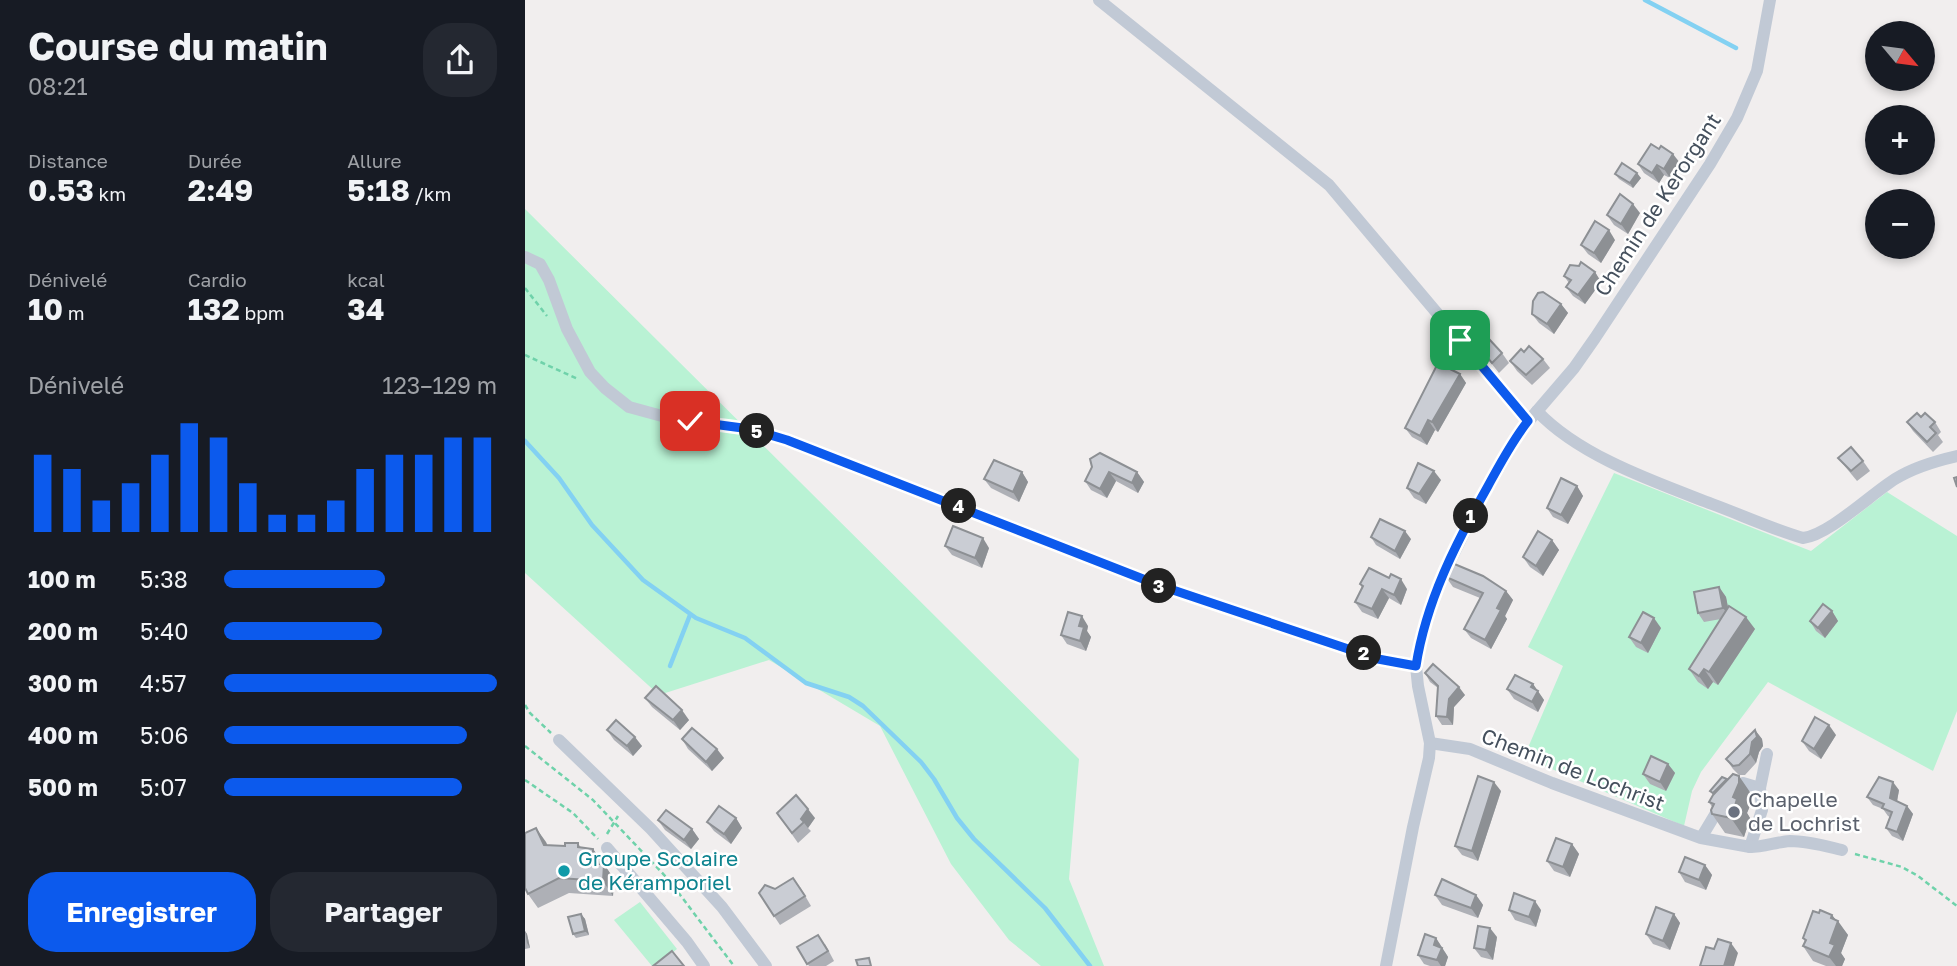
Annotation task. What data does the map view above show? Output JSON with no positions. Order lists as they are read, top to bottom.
{
  "streets": {
    "street": ["Chemin de Kerorgant", "Chemin de Lochrist"]
  },
  "places": ["Chapelle de Lochrist", "Groupe Scolaire de Kéramporiel"],
  "north": "bottom right",
  "page": {
    "heading": ["Course du matin", "08:21"],
    "map_buttons": ["+", "−"],
    "stats": [
      ["Distance", "0.53 km"],
      ["Durée", "2:49"],
      ["Allure", "5:18 /km"],
      ["Dénivelé", "10 m"],
      ["Cardio", "132 bpm"],
      ["kcal", "34"]
    ],
    "chart": ["Dénivelé", "123–129 m"],
    "pins": [
      "5",
      "4",
      "1",
      "3",
      "2"
    ],
    "list": [
      {
        "name": "100 m",
        "note": "5:38"
      },
      {
        "name": "200 m",
        "note": "5:40"
      },
      {
        "name": "300 m",
        "note": "4:57"
      },
      {
        "name": "400 m",
        "note": "5:06"
      },
      {
        "name": "500 m",
        "note": "5:07"
      }
    ],
    "buttons": ["Enregistrer", "Partager"]
  }
}
